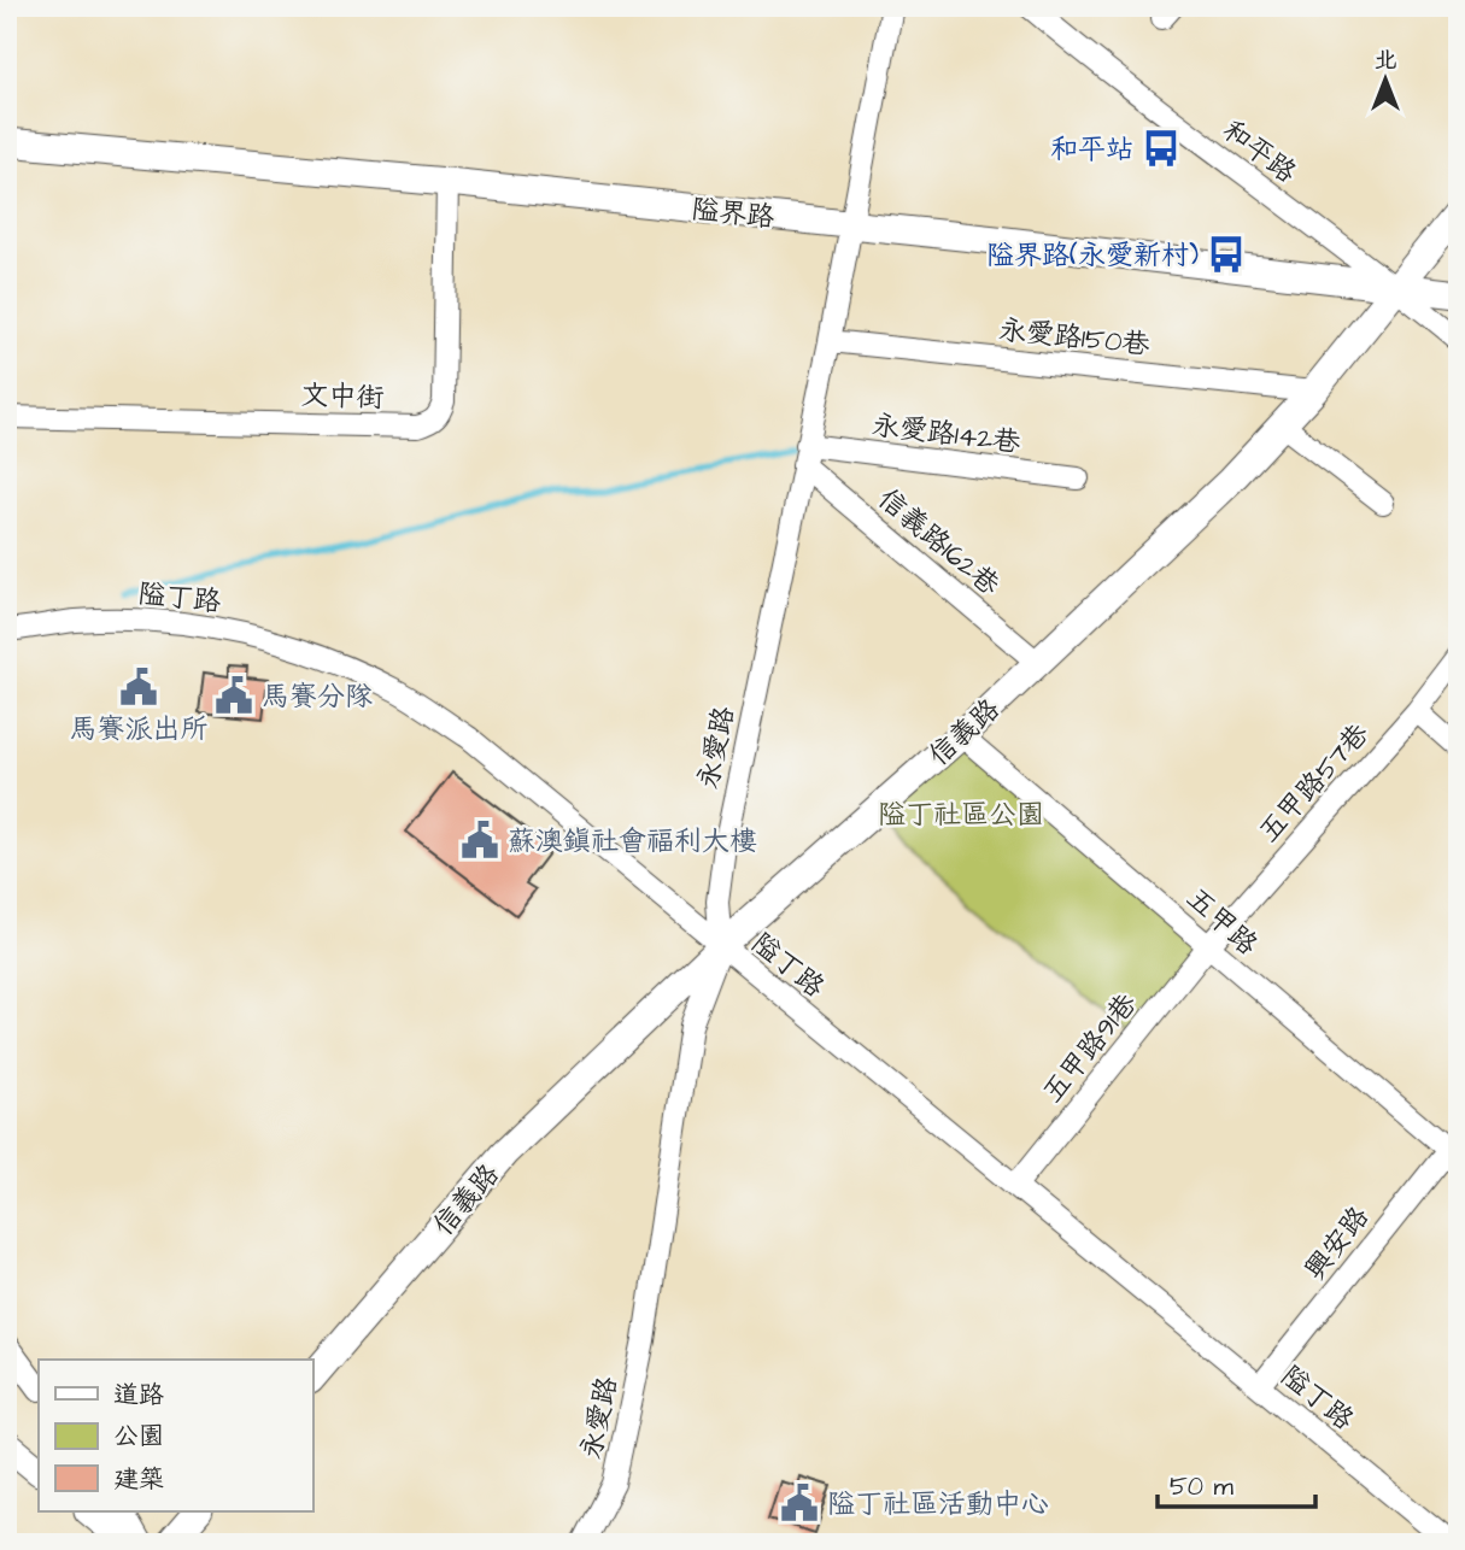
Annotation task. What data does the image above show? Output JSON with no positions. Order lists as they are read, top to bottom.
{
  "streets": {
    "street": [
      "和平路",
      "隘界路",
      "永愛路150巷",
      "文中街",
      "永愛路142巷",
      "信義路162巷",
      "隘丁路",
      "信義路",
      "永愛路",
      "五甲路57巷",
      "五甲路",
      "五甲路91巷",
      "興安路"
    ]
  },
  "crossings": [
    ["和平路", "隘界路"],
    ["和平路", "信義路"],
    ["隘界路", "文中街"],
    ["隘界路", "信義路"],
    ["隘界路", "永愛路"],
    ["永愛路150巷", "信義路"],
    ["永愛路150巷", "永愛路"],
    ["永愛路142巷", "信義路162巷"],
    ["永愛路142巷", "永愛路"],
    ["信義路162巷", "信義路"],
    ["信義路162巷", "永愛路"],
    ["隘丁路", "信義路"],
    ["隘丁路", "永愛路"],
    ["隘丁路", "五甲路91巷"],
    ["隘丁路", "興安路"],
    ["信義路", "永愛路"],
    ["信義路", "五甲路"],
    ["五甲路57巷", "五甲路"],
    ["五甲路57巷", "五甲路91巷"],
    ["五甲路", "五甲路91巷"],
    ["五甲路", "興安路"]
  ],
  "parks": ["隘丁社區公園"],
  "places": {
    "bus stop": ["和平站", "隘界路(永愛新村)"],
    "public building": [
      "馬賽派出所",
      "馬賽分隊",
      "蘇澳鎮社會福利大樓",
      "隘丁社區活動中心"
    ]
  },
  "legend": ["道路", "公園", "建築"],
  "scale_bar": "50 m",
  "north": "top"
}
